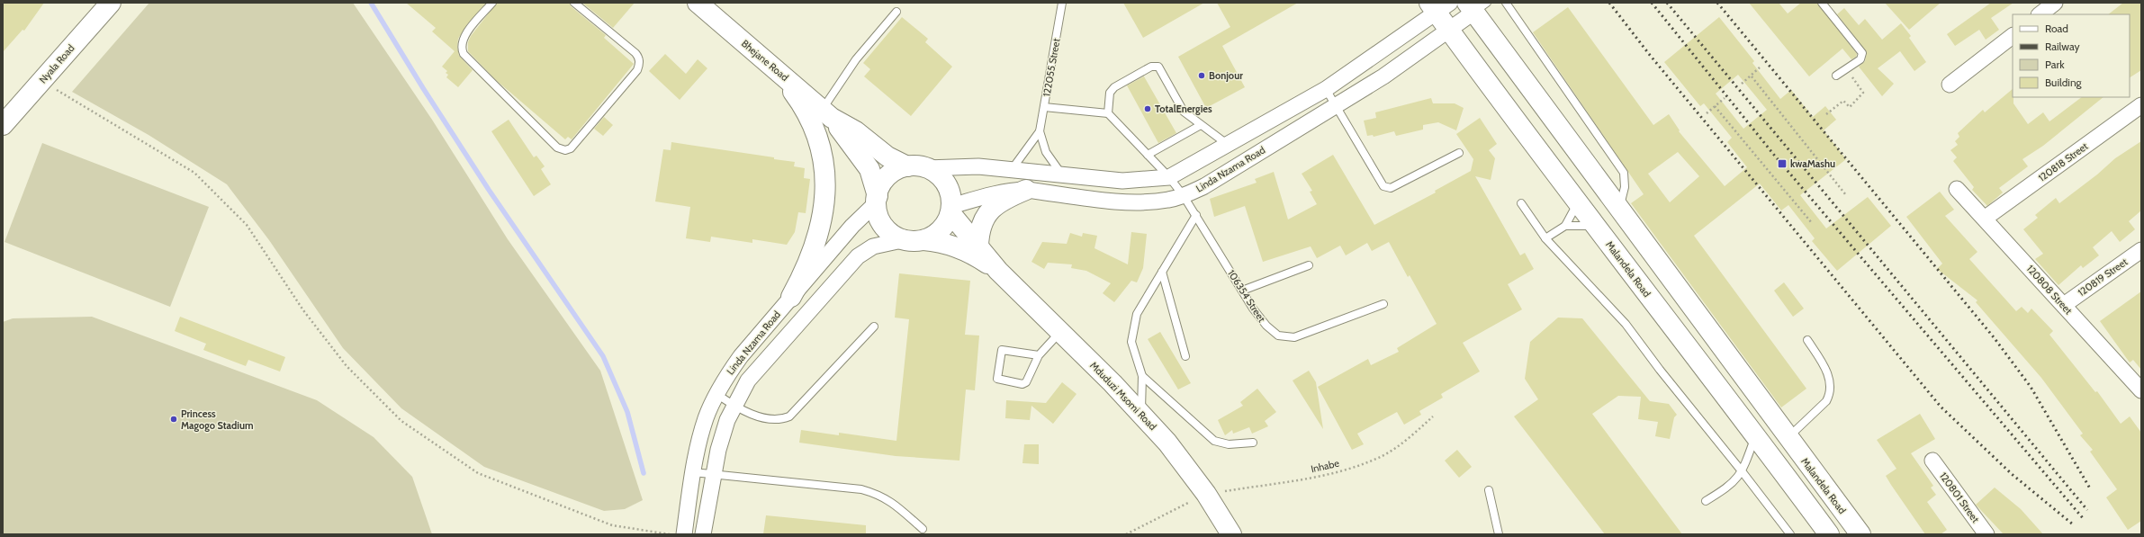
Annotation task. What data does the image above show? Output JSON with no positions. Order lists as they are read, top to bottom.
{
  "streets": {
    "main road": [
      "Bhejane Road",
      "Nyala Road",
      "Malandela Road",
      "Mduduzi Msomi Road"
    ],
    "street": [
      "120818 Street",
      "Linda Nzama Road",
      "120819 Street",
      "120808 Street",
      "120801 Street"
    ],
    "lane": ["122055 Street", "106354 Street"],
    "path": ["Inhabe"]
  },
  "crossings": [
    ["Bhejane Road", "Linda Nzama Road"],
    ["Bhejane Road", "Mduduzi Msomi Road"],
    ["120818 Street", "120808 Street"],
    ["Linda Nzama Road", "Malandela Road"],
    ["Linda Nzama Road", "106354 Street"],
    ["Linda Nzama Road", "Mduduzi Msomi Road"],
    ["120819 Street", "120808 Street"],
    ["Mduduzi Msomi Road", "Inhabe"]
  ],
  "places": {
    "other": ["Bonjour", "TotalEnergies", "Princess Magogo Stadium"],
    "transit": ["kwaMashu"]
  },
  "legend": [
    "Road",
    "Railway",
    "Park",
    "Building"
  ]
}
